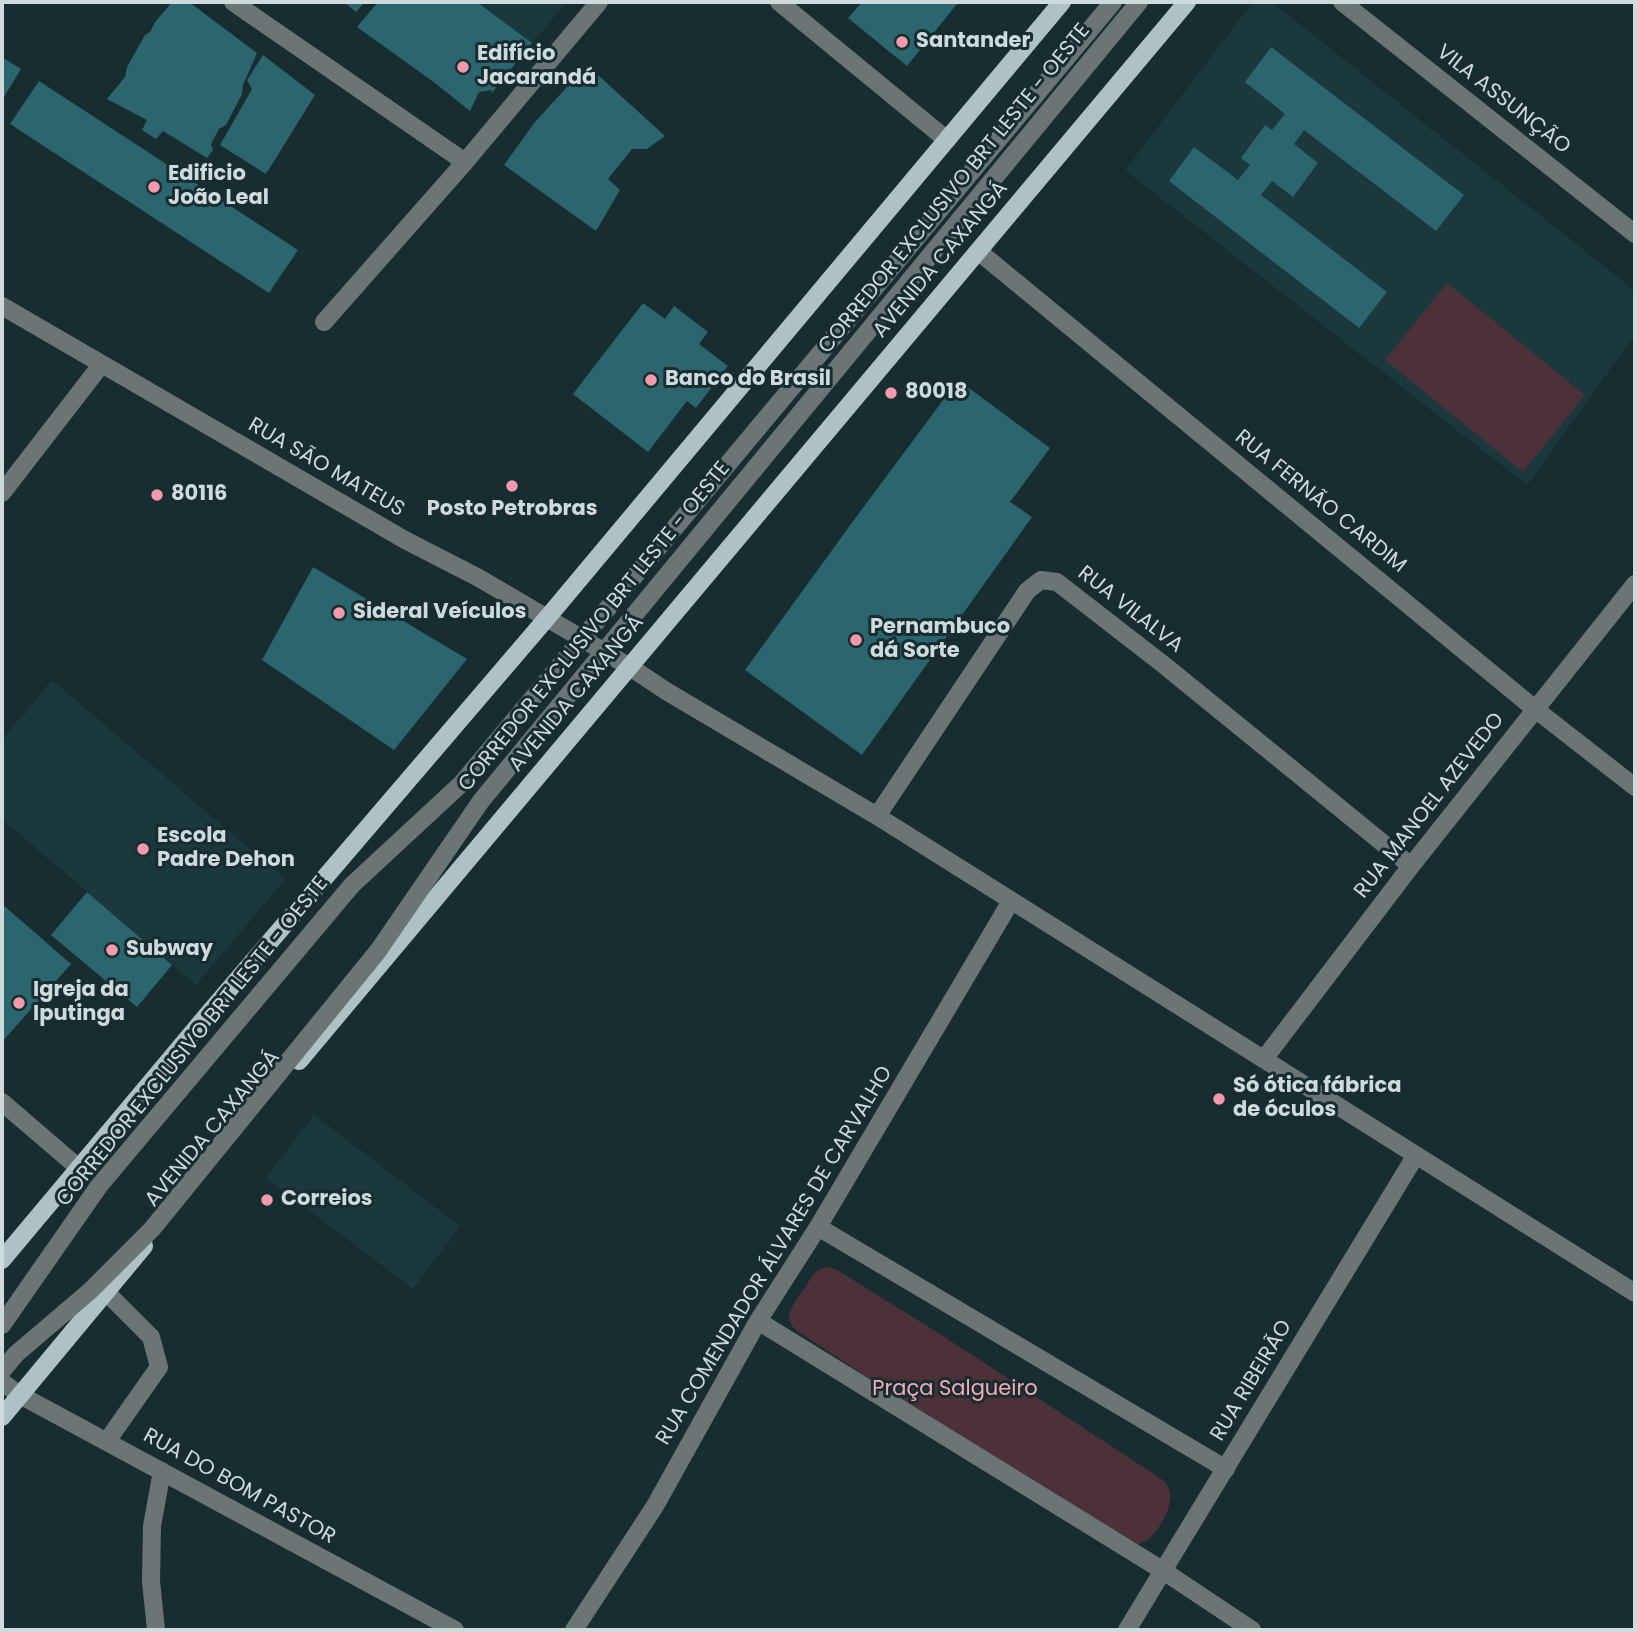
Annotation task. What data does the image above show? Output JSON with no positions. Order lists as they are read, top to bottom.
{
  "streets": {
    "main road": ["AVENIDA CAXANGÁ"],
    "street": [
      "VILA ASSUNÇÃO",
      "CORREDOR EXCLUSIVO BRT LESTE - OESTE",
      "RUA SÃO MATEUS",
      "RUA FERNÃO CARDIM",
      "RUA VILALVA",
      "RUA MANOEL AZEVEDO",
      "RUA COMENDADOR ÁLVARES DE CARVALHO",
      "RUA RIBEIRÃO",
      "RUA DO BOM PASTOR"
    ]
  },
  "crossings": [
    ["AVENIDA CAXANGÁ", "RUA SÃO MATEUS"],
    ["AVENIDA CAXANGÁ", "RUA FERNÃO CARDIM"],
    ["AVENIDA CAXANGÁ", "RUA DO BOM PASTOR"],
    ["RUA SÃO MATEUS", "RUA VILALVA"],
    ["RUA SÃO MATEUS", "RUA MANOEL AZEVEDO"],
    ["RUA SÃO MATEUS", "RUA COMENDADOR ÁLVARES DE CARVALHO"],
    ["RUA SÃO MATEUS", "RUA RIBEIRÃO"],
    ["RUA FERNÃO CARDIM", "RUA MANOEL AZEVEDO"],
    ["RUA VILALVA", "RUA MANOEL AZEVEDO"]
  ],
  "parks": ["Praça Salgueiro"],
  "places": [
    "Santander",
    "Edifício Jacarandá",
    "Edificio João Leal",
    "Banco do Brasil",
    "80018",
    "Posto Petrobras",
    "80116",
    "Sideral Veículos",
    "Pernambuco dá Sorte",
    "Escola Padre Dehon",
    "Subway",
    "Igreja da Iputinga",
    "Só ótica fábrica de óculos",
    "Correios"
  ]
}
